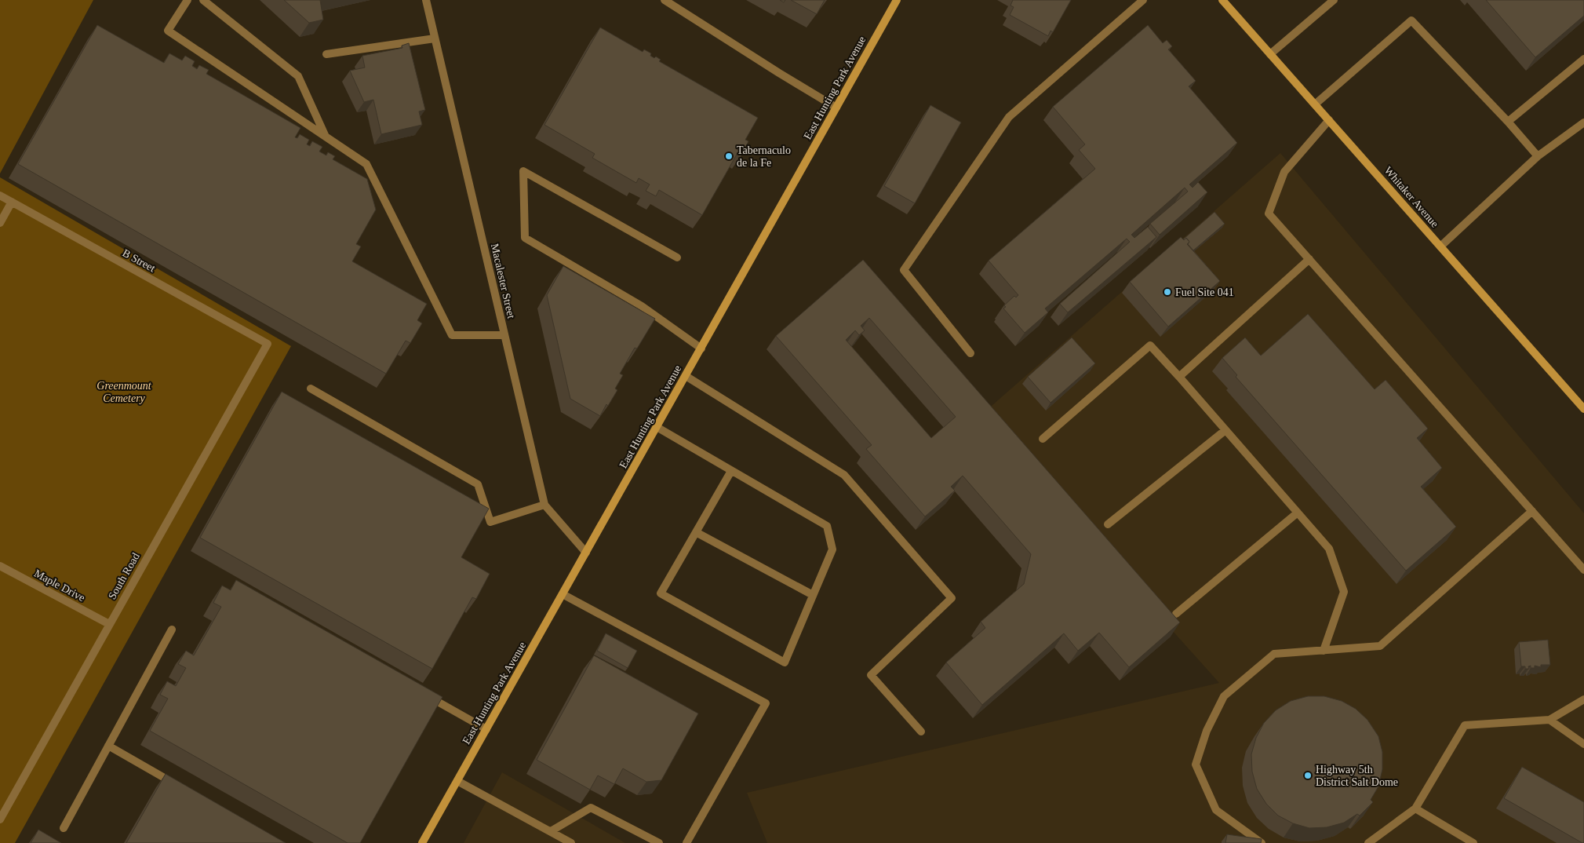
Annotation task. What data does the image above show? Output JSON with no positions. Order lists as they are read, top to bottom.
{
  "streets": {
    "main road": ["East Hunting Park Avenue", "Whitaker Avenue"],
    "street": [
      "B Street",
      "Macalester Street",
      "South Road",
      "Maple Drive"
    ]
  },
  "crossings": [
    ["East Hunting Park Avenue", "Macalester Street"],
    ["B Street", "South Road"],
    ["South Road", "Maple Drive"]
  ],
  "parks": ["Greenmount Cemetery"],
  "places": ["Tabernaculo de la Fe", "Fuel Site 041", "Highway 5th District Salt Dome"]
}
